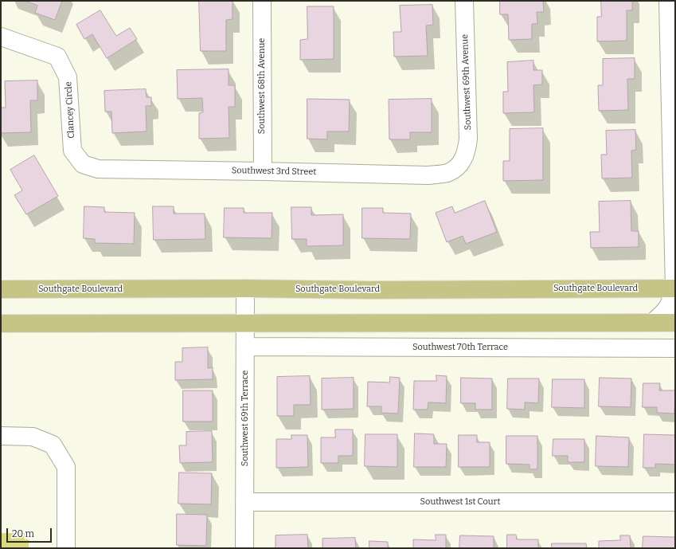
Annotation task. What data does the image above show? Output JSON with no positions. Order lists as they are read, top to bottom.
{
  "streets": {
    "main road": ["Southgate Boulevard"],
    "street": [
      "Southwest 69th Avenue",
      "Southwest 68th Avenue",
      "Clancey Circle",
      "Southwest 3rd Street",
      "Southwest 70th Terrace",
      "Southwest 69th Terrace",
      "Southwest 1st Court"
    ]
  },
  "crossings": [
    ["Southwest 69th Avenue", "Southwest 3rd Street"],
    ["Southwest 68th Avenue", "Southwest 3rd Street"],
    ["Clancey Circle", "Southwest 3rd Street"],
    ["Southgate Boulevard", "Southwest 69th Terrace"],
    ["Southwest 70th Terrace", "Southwest 69th Terrace"],
    ["Southwest 69th Terrace", "Southwest 1st Court"]
  ],
  "scale_bar": "20 m"
}
